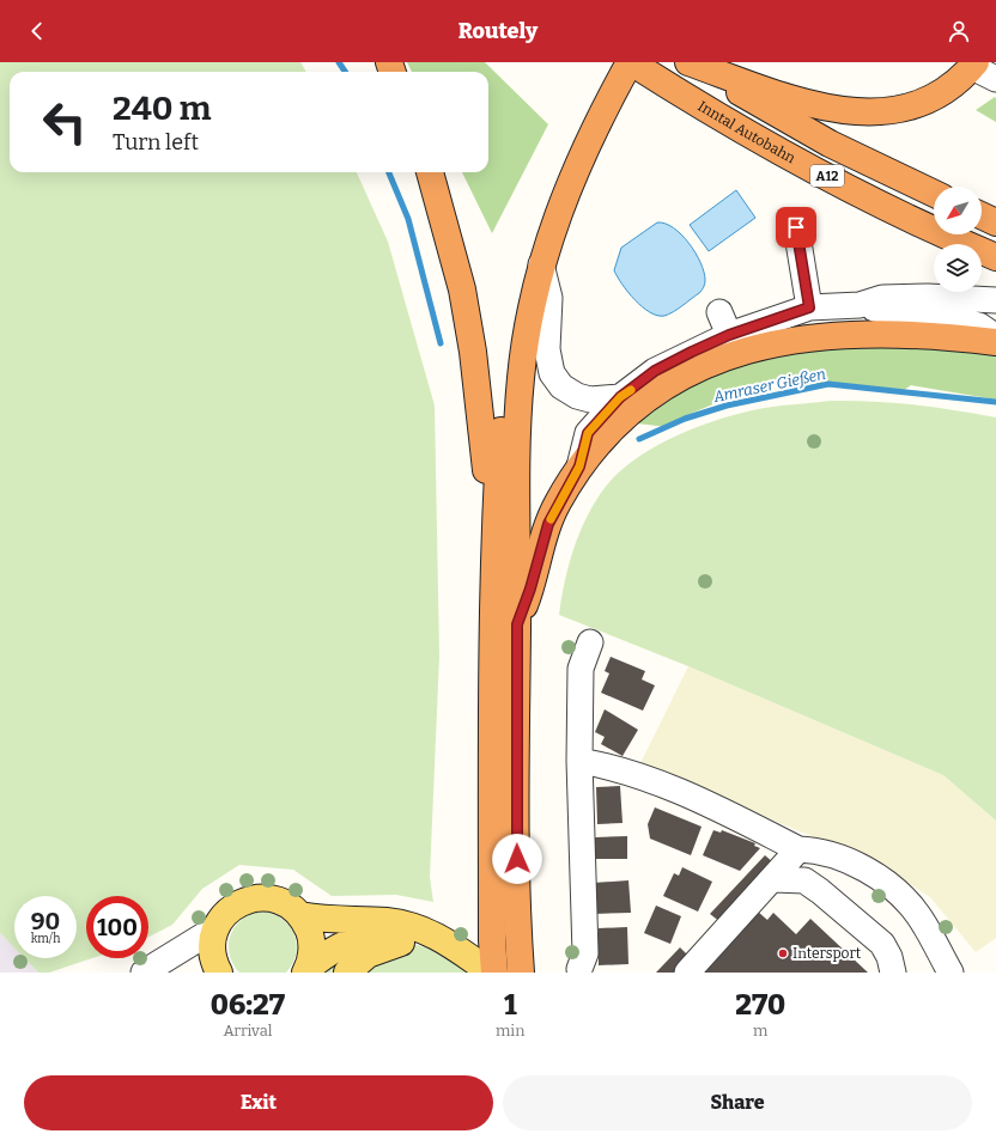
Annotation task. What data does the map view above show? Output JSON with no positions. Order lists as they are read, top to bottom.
{
  "streets": {
    "highway": ["Inntal Autobahn", "A12"]
  },
  "water": ["Amraser Gießen"],
  "places": ["Intersport"],
  "north": "bottom left",
  "page": {
    "header": "Routely",
    "turn": ["240 m", "Turn left"],
    "speed": "90 km/h",
    "limit": "100",
    "eta": [
      "06:27",
      "Arrival",
      "1",
      "min",
      "270",
      "m"
    ],
    "buttons": ["Exit", "Share"]
  }
}
